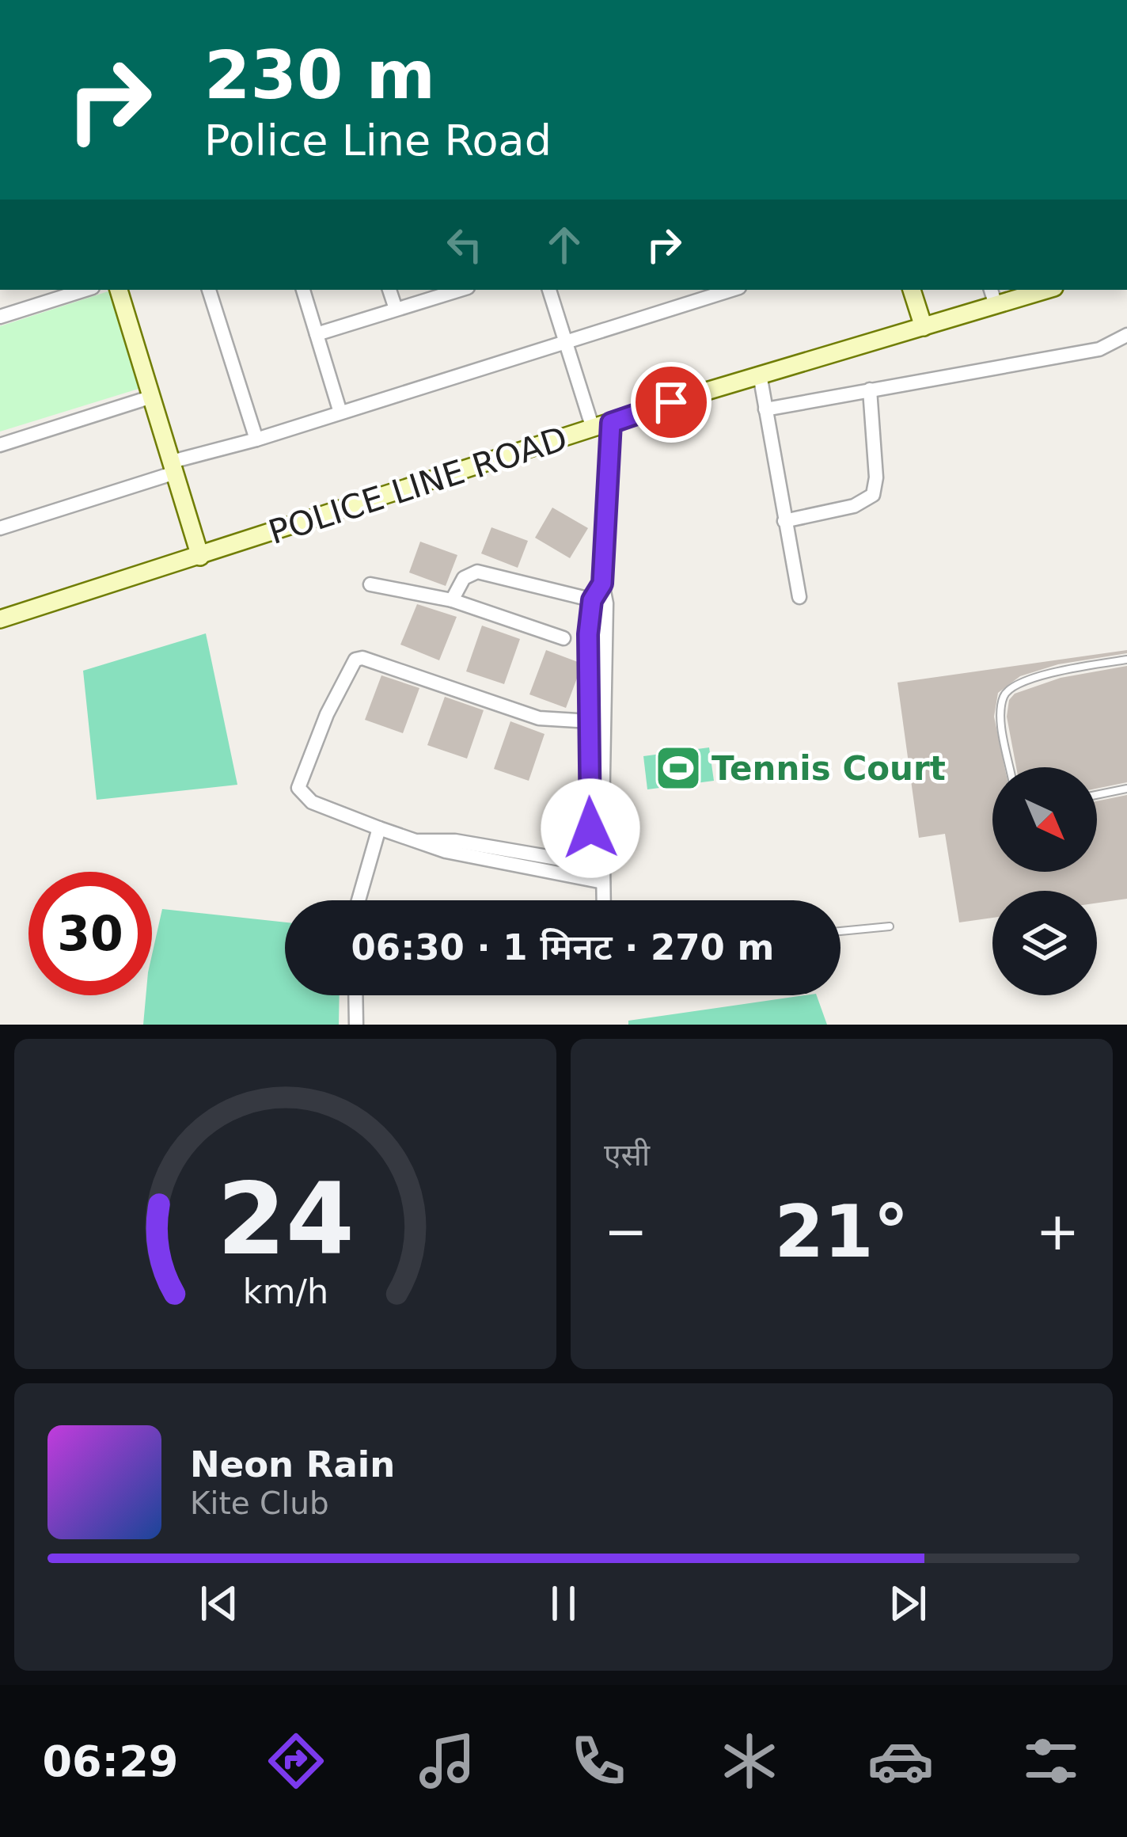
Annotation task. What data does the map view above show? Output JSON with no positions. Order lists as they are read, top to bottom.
{
  "streets": {
    "main road": ["POLICE LINE ROAD"]
  },
  "places": {
    "sports": ["Tennis Court"]
  },
  "north": "bottom right",
  "page": {
    "turn": ["230 m", "Police Line Road"],
    "limit": "30",
    "trip": "06:30 · 1 मिनट · 270 m",
    "tile": "एसी",
    "heat": ["−", "21°", "+"],
    "song": ["Neon Rain", "Kite Club"],
    "tabs": "06:29",
    "gauge": ["24", "km/h"]
  }
}
